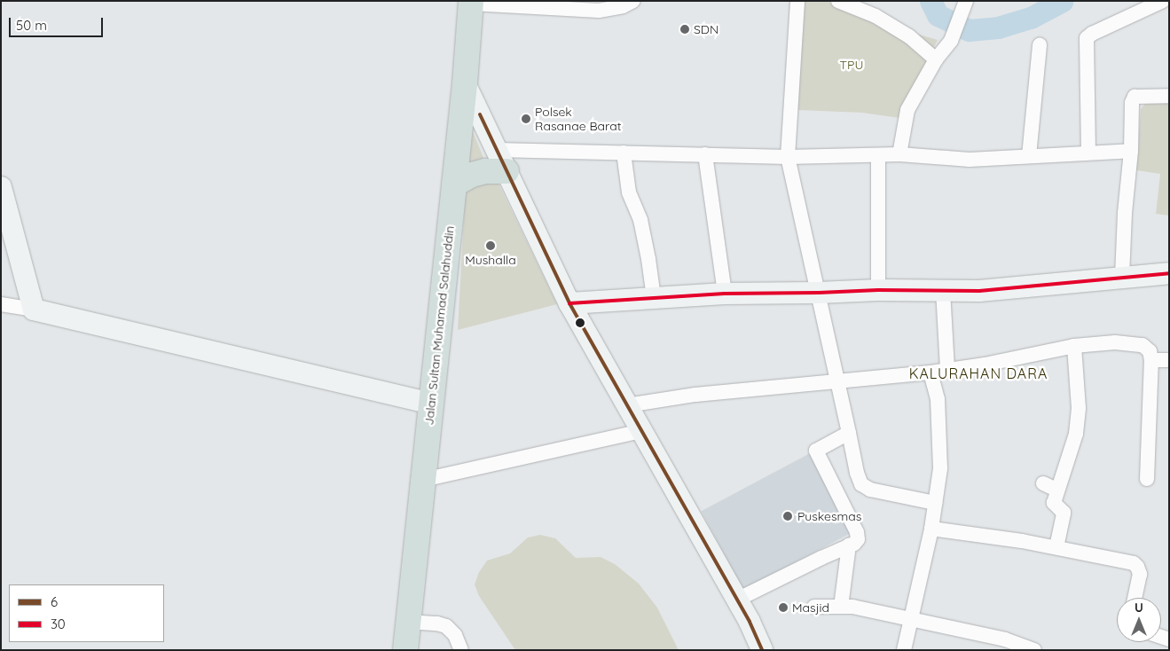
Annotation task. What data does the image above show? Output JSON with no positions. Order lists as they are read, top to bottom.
{
  "streets": {
    "highway": ["Jalan Sultan Muhamad Salahuddin"]
  },
  "districts": ["KALURAHAN DARA"],
  "parks": ["TPU"],
  "places": [
    "SDN",
    "Polsek Rasanae Barat",
    "Mushalla",
    "Puskesmas",
    "Masjid"
  ],
  "lines": ["transit line 6", "transit line 30"],
  "legend": ["6", "30"],
  "scale_bar": "50 m",
  "north": "top"
}
